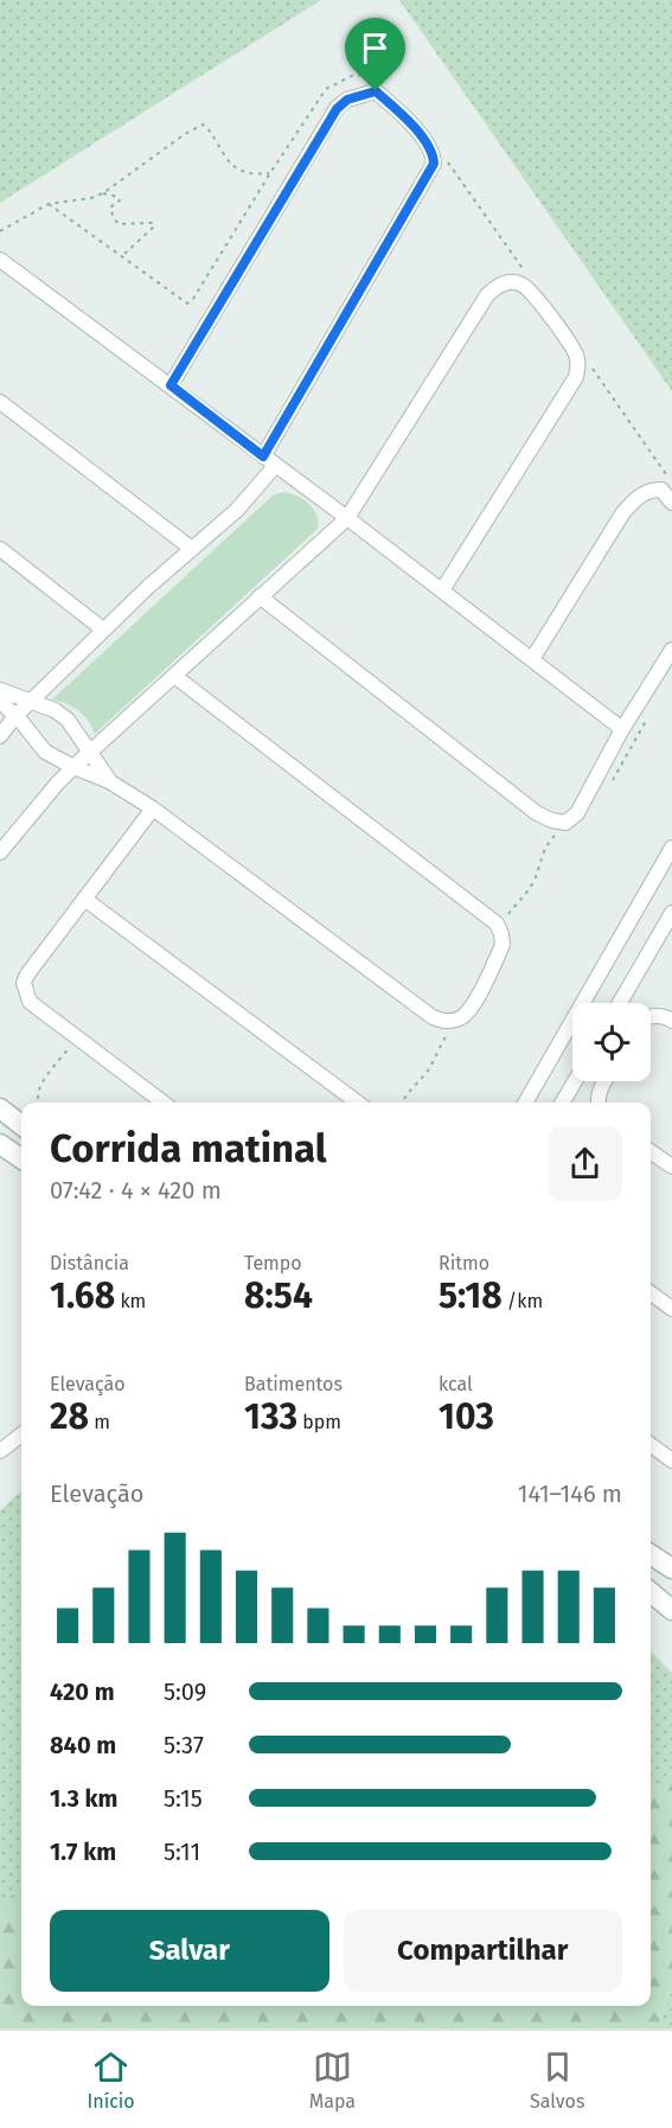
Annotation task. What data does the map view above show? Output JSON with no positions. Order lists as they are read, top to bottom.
{
  "page": {
    "heading": ["Corrida matinal", "07:42 · 4 × 420 m"],
    "stats": [
      ["Distância", "1.68 km"],
      ["Tempo", "8:54"],
      ["Ritmo", "5:18 /km"],
      ["Elevação", "28 m"],
      ["Batimentos", "133 bpm"],
      ["kcal", "103"]
    ],
    "chart": ["Elevação", "141–146 m"],
    "list": [
      {
        "name": "420 m",
        "note": "5:09"
      },
      {
        "name": "840 m",
        "note": "5:37"
      },
      {
        "name": "1.3 km",
        "note": "5:15"
      },
      {
        "name": "1.7 km",
        "note": "5:11"
      }
    ],
    "buttons": ["Salvar", "Compartilhar"],
    "tabs": ["Início", "Mapa", "Salvos"]
  }
}
